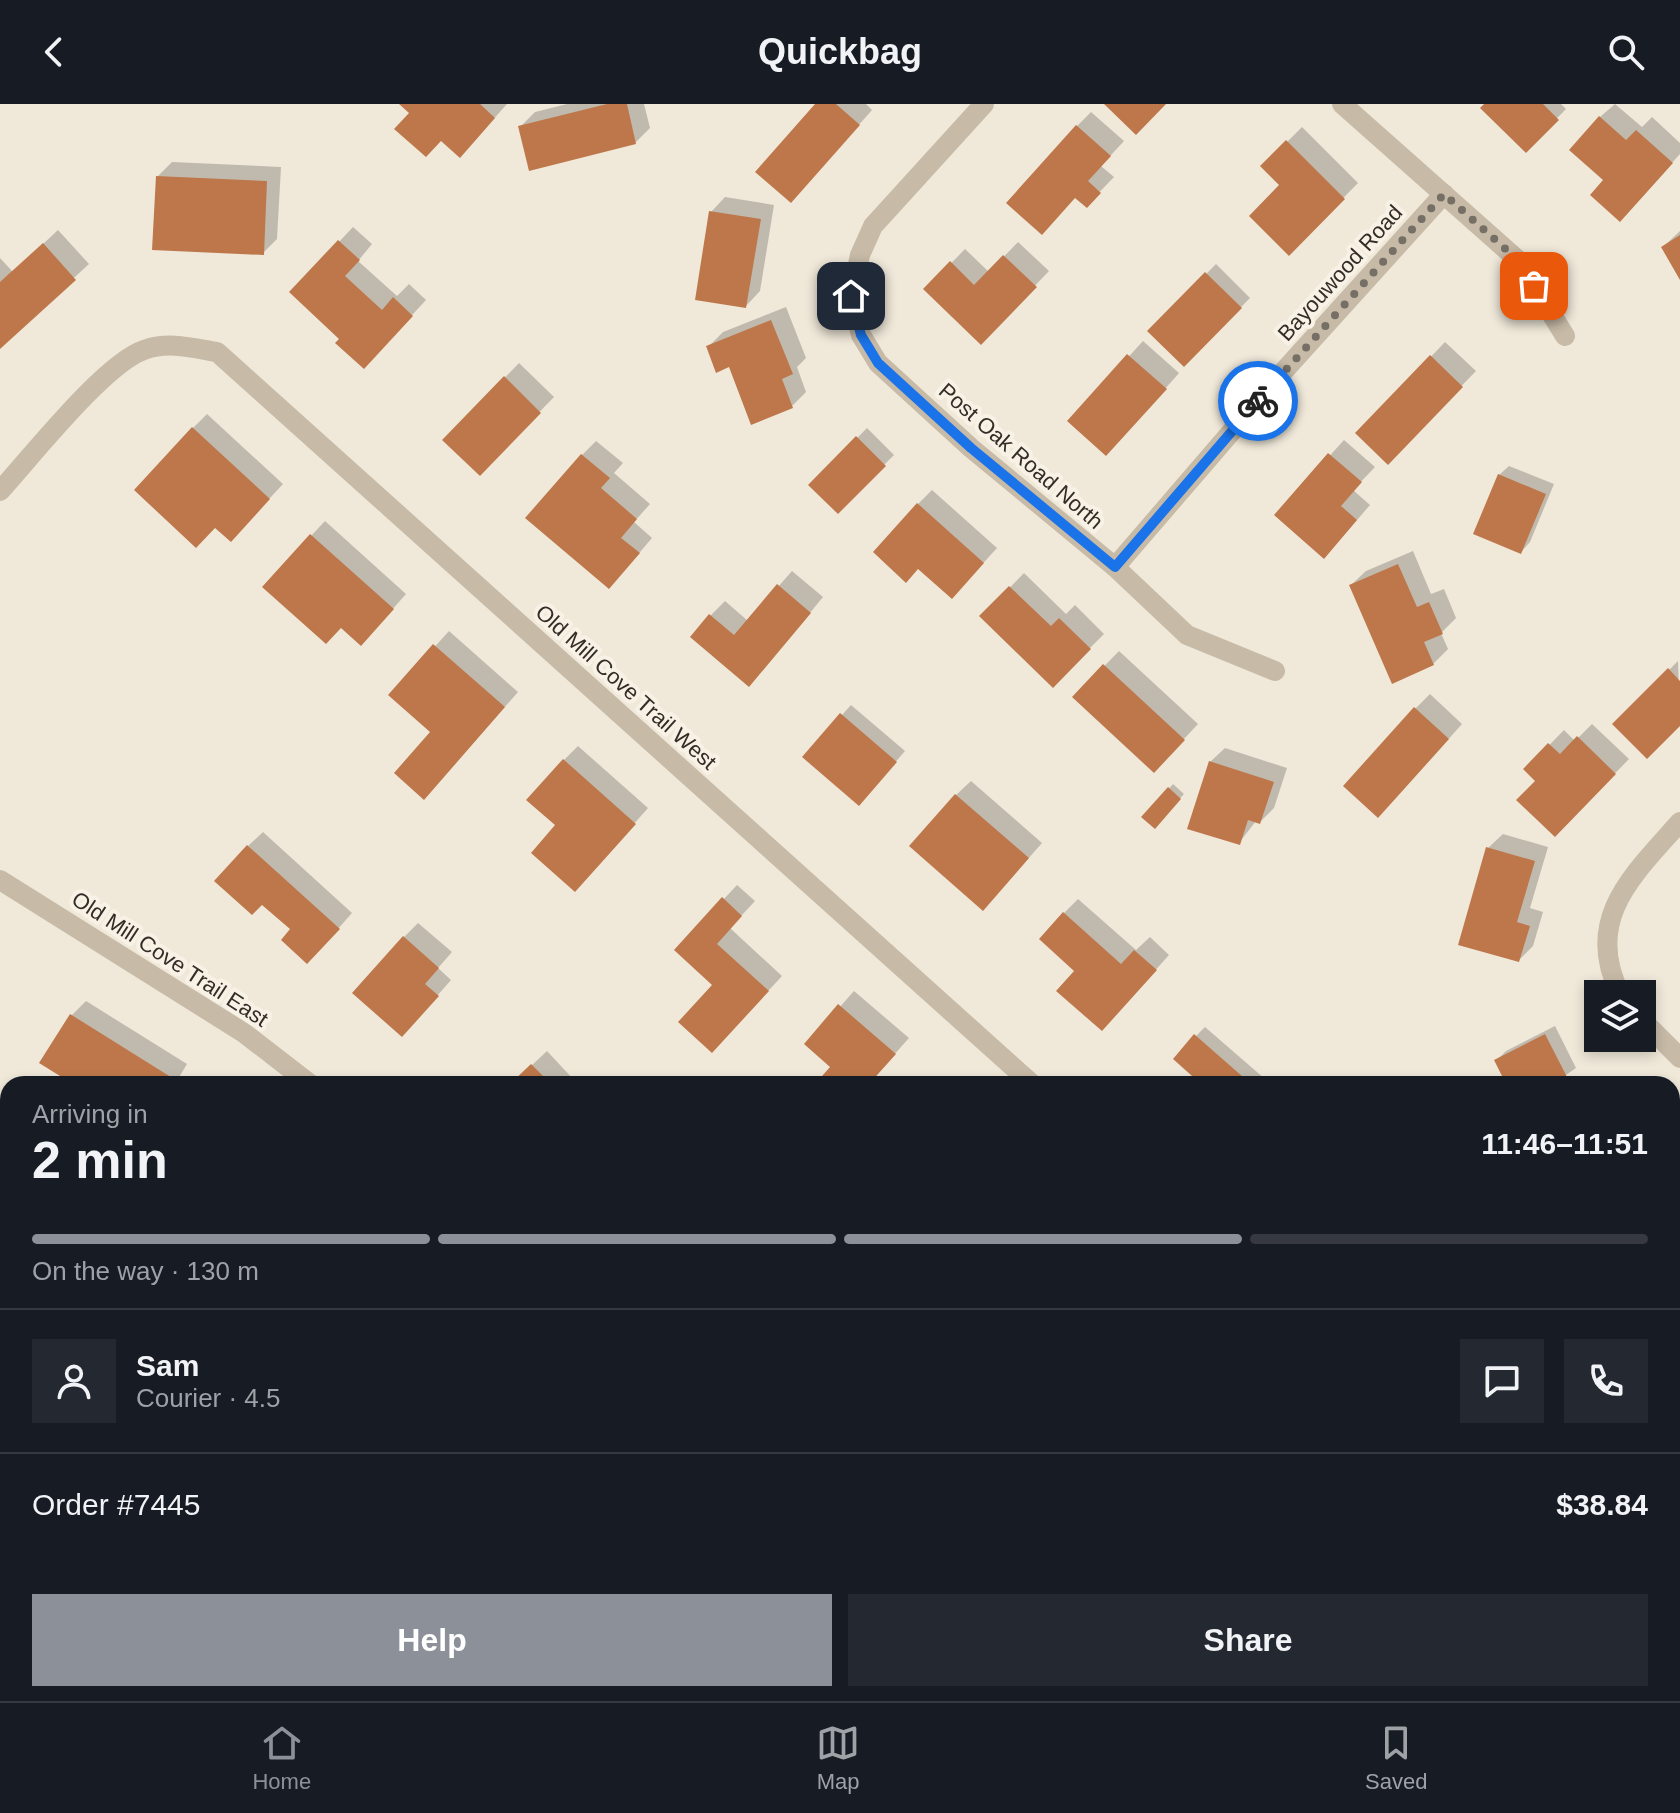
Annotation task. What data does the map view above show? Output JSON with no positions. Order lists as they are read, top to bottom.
{
  "streets": {
    "street": [
      "Bayouwood Road",
      "Post Oak Road North",
      "Old Mill Cove Trail West",
      "Old Mill Cove Trail East"
    ]
  },
  "crossings": [
    ["Bayouwood Road", "Post Oak Road North"]
  ],
  "page": {
    "header": "Quickbag",
    "heading": ["2 min", "Arriving in", "11:46–11:51"],
    "panel": [
      "Sam",
      "Courier · 4.5",
      "Order #7445",
      "$38.84"
    ],
    "bar": "On the way · 130 m",
    "buttons": ["Help", "Share"],
    "tabs": ["Home", "Map", "Saved"]
  }
}
